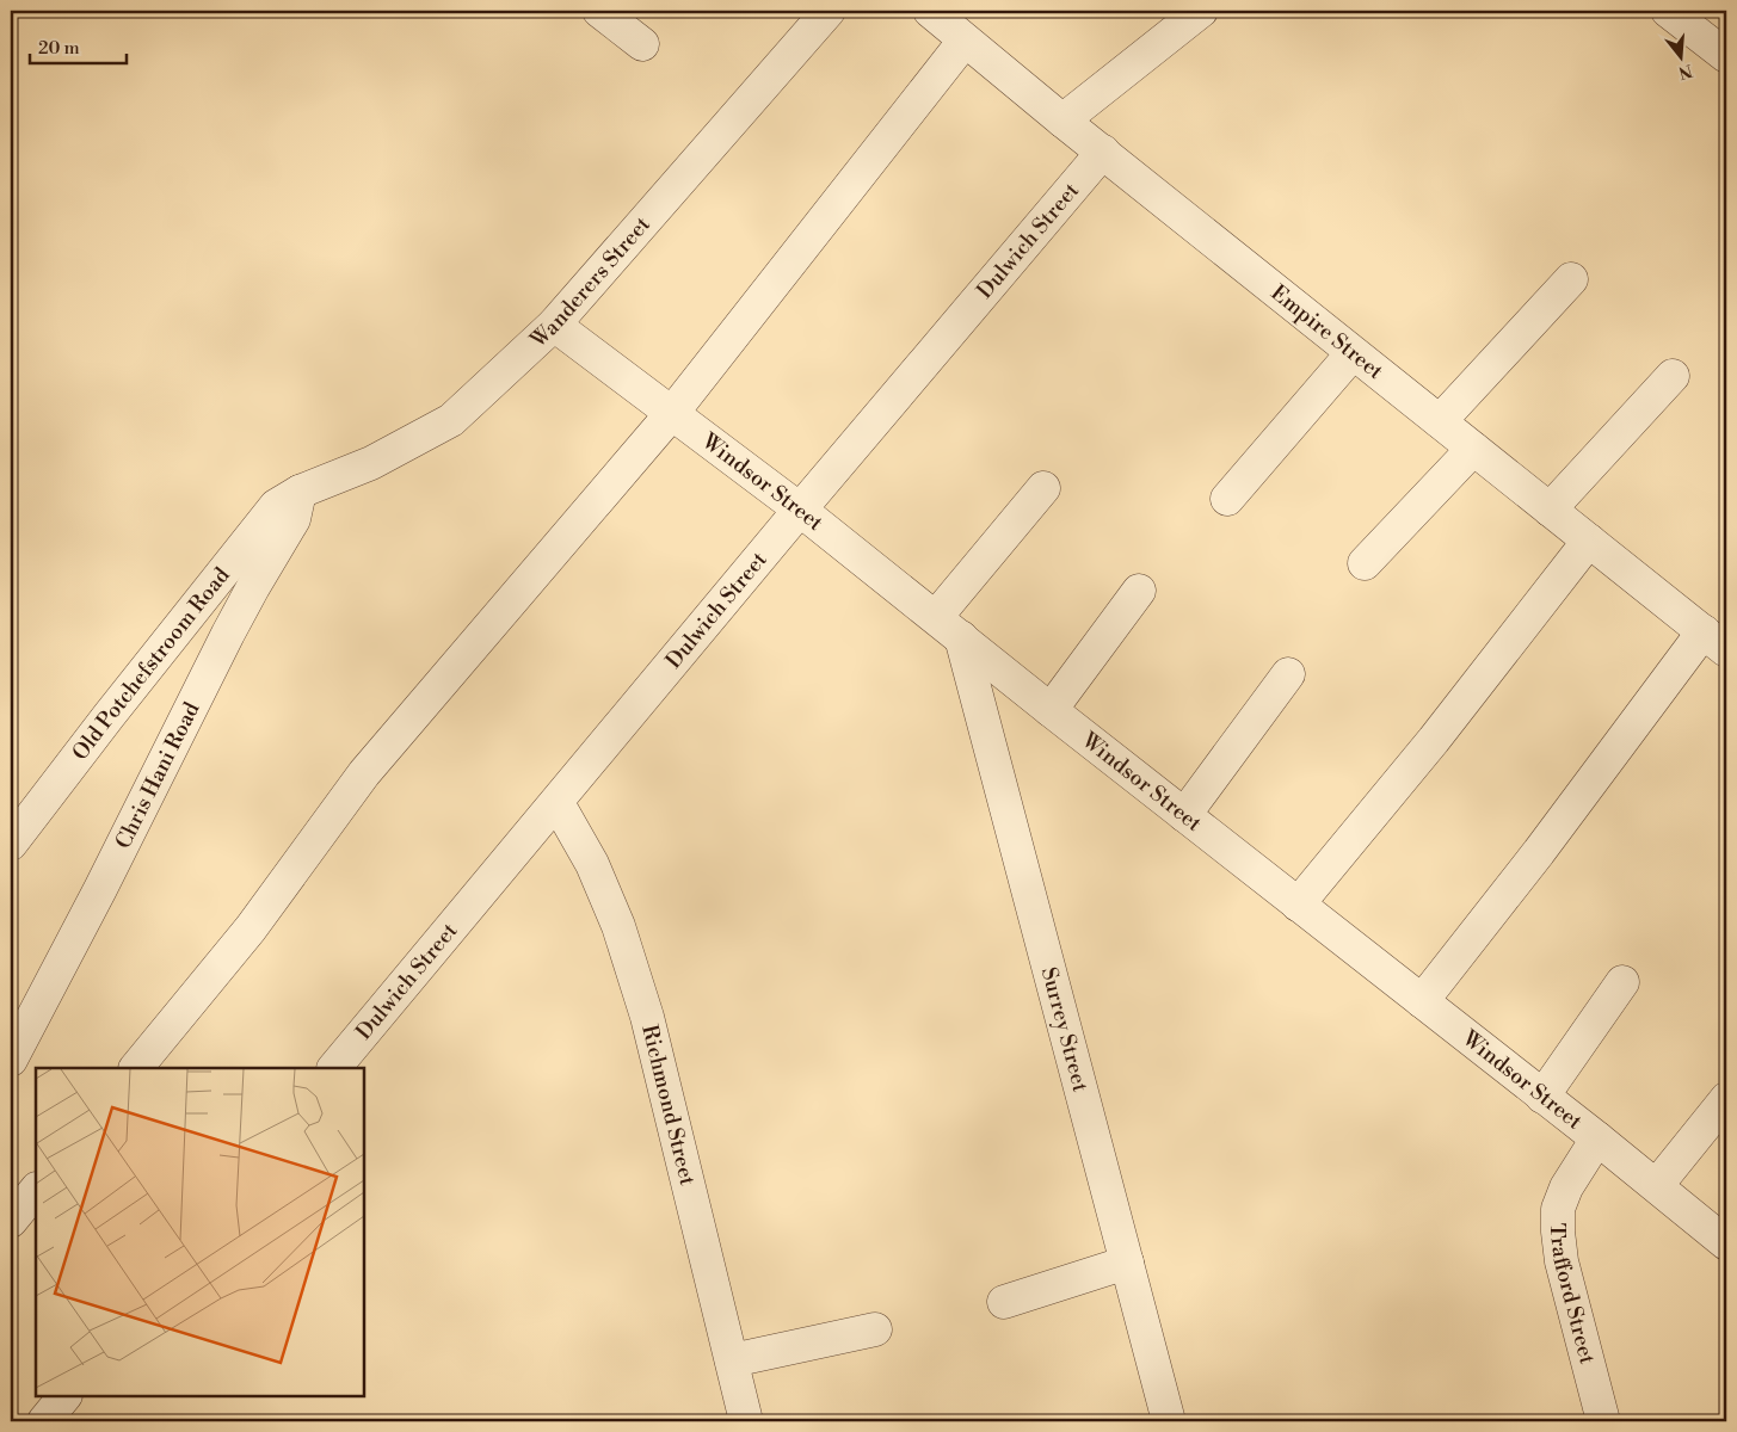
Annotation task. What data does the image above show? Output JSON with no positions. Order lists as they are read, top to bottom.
{
  "streets": {
    "street": [
      "Dulwich Street",
      "Wanderers Street",
      "Empire Street",
      "Windsor Street",
      "Old Potchefstroom Road",
      "Chris Hani Road",
      "Surrey Street",
      "Richmond Street",
      "Trafford Street"
    ]
  },
  "crossings": [
    ["Dulwich Street", "Empire Street"],
    ["Dulwich Street", "Windsor Street"],
    ["Dulwich Street", "Richmond Street"],
    ["Wanderers Street", "Windsor Street"],
    ["Wanderers Street", "Old Potchefstroom Road"],
    ["Wanderers Street", "Chris Hani Road"],
    ["Windsor Street", "Surrey Street"],
    ["Windsor Street", "Trafford Street"],
    ["Old Potchefstroom Road", "Chris Hani Road"]
  ],
  "scale_bar": "20 m",
  "north": "bottom"
}
